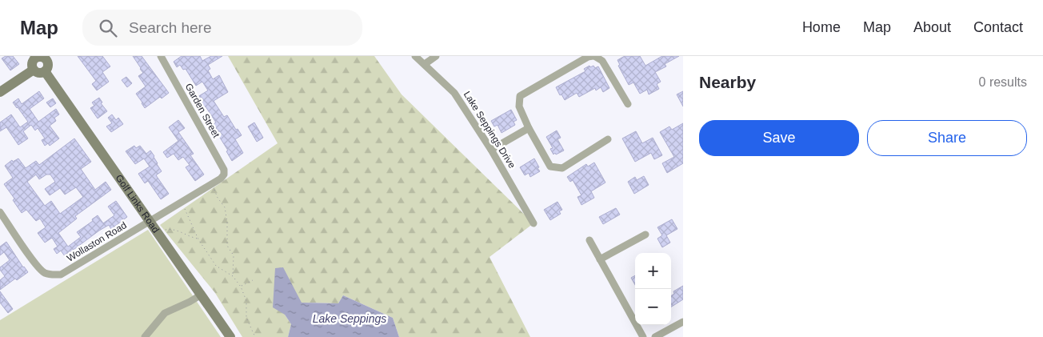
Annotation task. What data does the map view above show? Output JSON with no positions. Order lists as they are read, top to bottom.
{
  "streets": {
    "main road": ["Golf Links Road"],
    "street": ["Garden Street", "Lake Seppings Drive", "Wollaston Road"]
  },
  "crossings": [
    ["Garden Street", "Wollaston Road"],
    ["Golf Links Road", "Wollaston Road"]
  ],
  "water": ["Lake Seppings"],
  "page": {
    "header": "Map",
    "search": "Search here",
    "nav": [
      "Home",
      "Map",
      "About",
      "Contact"
    ],
    "heading": ["Nearby", "0 results"],
    "buttons": ["Save", "Share"],
    "map_buttons": ["+", "−"]
  }
}
